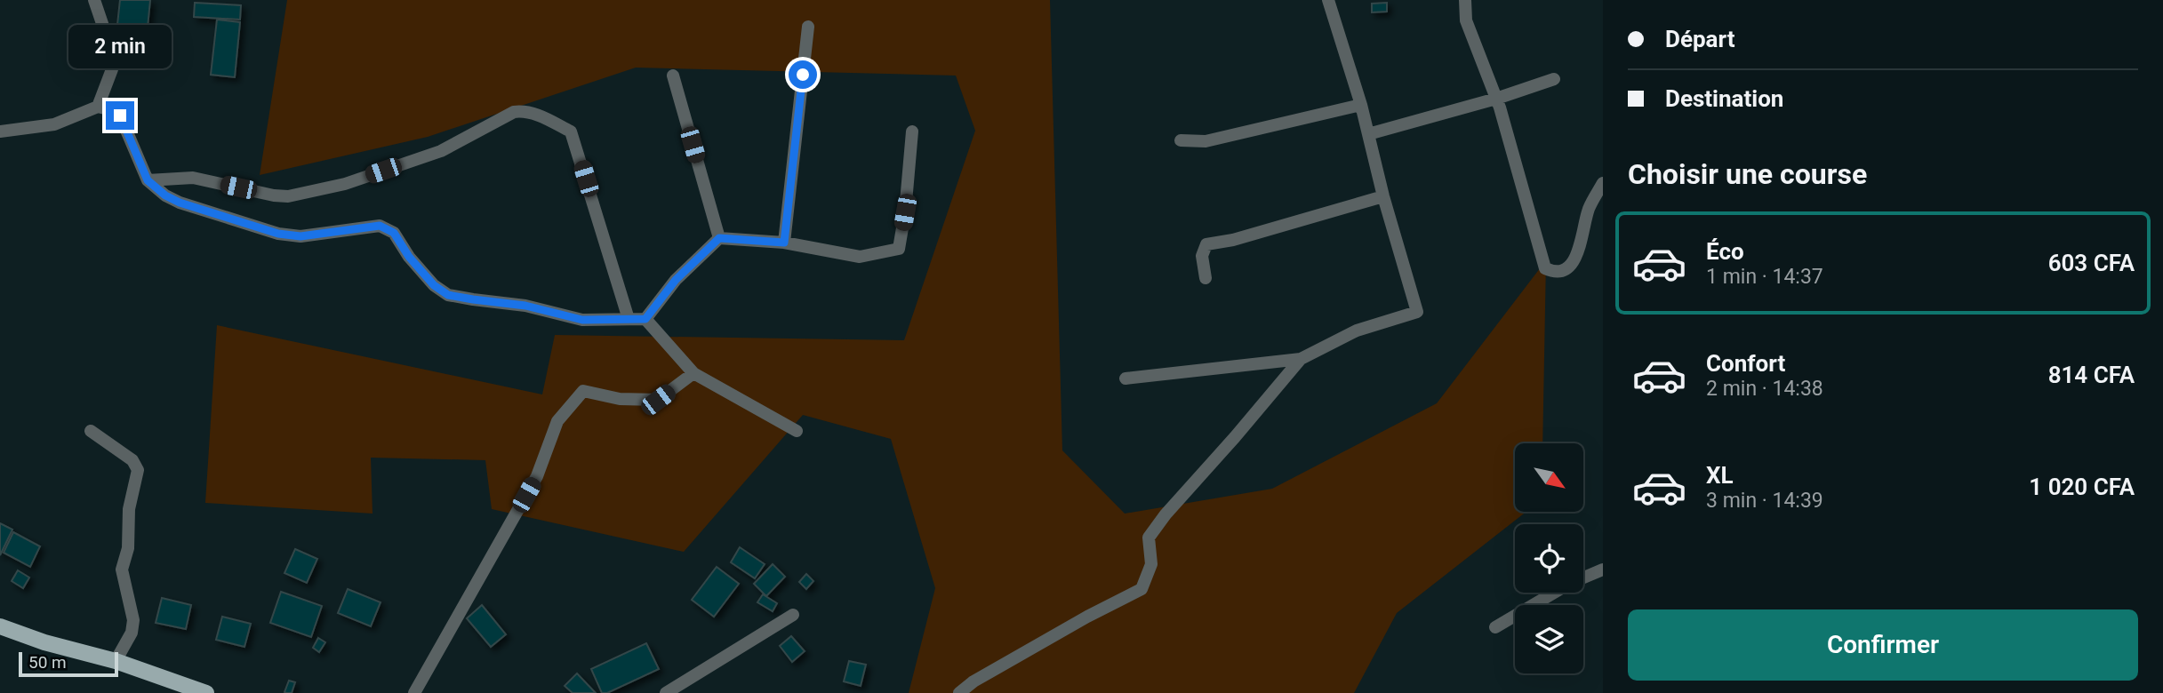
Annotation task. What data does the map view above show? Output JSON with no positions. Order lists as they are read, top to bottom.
{
  "scale_bar": "50 m",
  "north": "bottom right",
  "page": {
    "banner": ["Départ", "Destination"],
    "bubble": "2 min",
    "heading": "Choisir une course",
    "list": [
      {
        "name": "Éco",
        "note": "1 min · 14:37",
        "value": "603 CFA"
      },
      {
        "name": "Confort",
        "note": "2 min · 14:38",
        "value": "814 CFA"
      },
      {
        "name": "XL",
        "note": "3 min · 14:39",
        "value": "1 020 CFA"
      }
    ],
    "buttons": "Confirmer",
    "scale": "50 m"
  }
}
